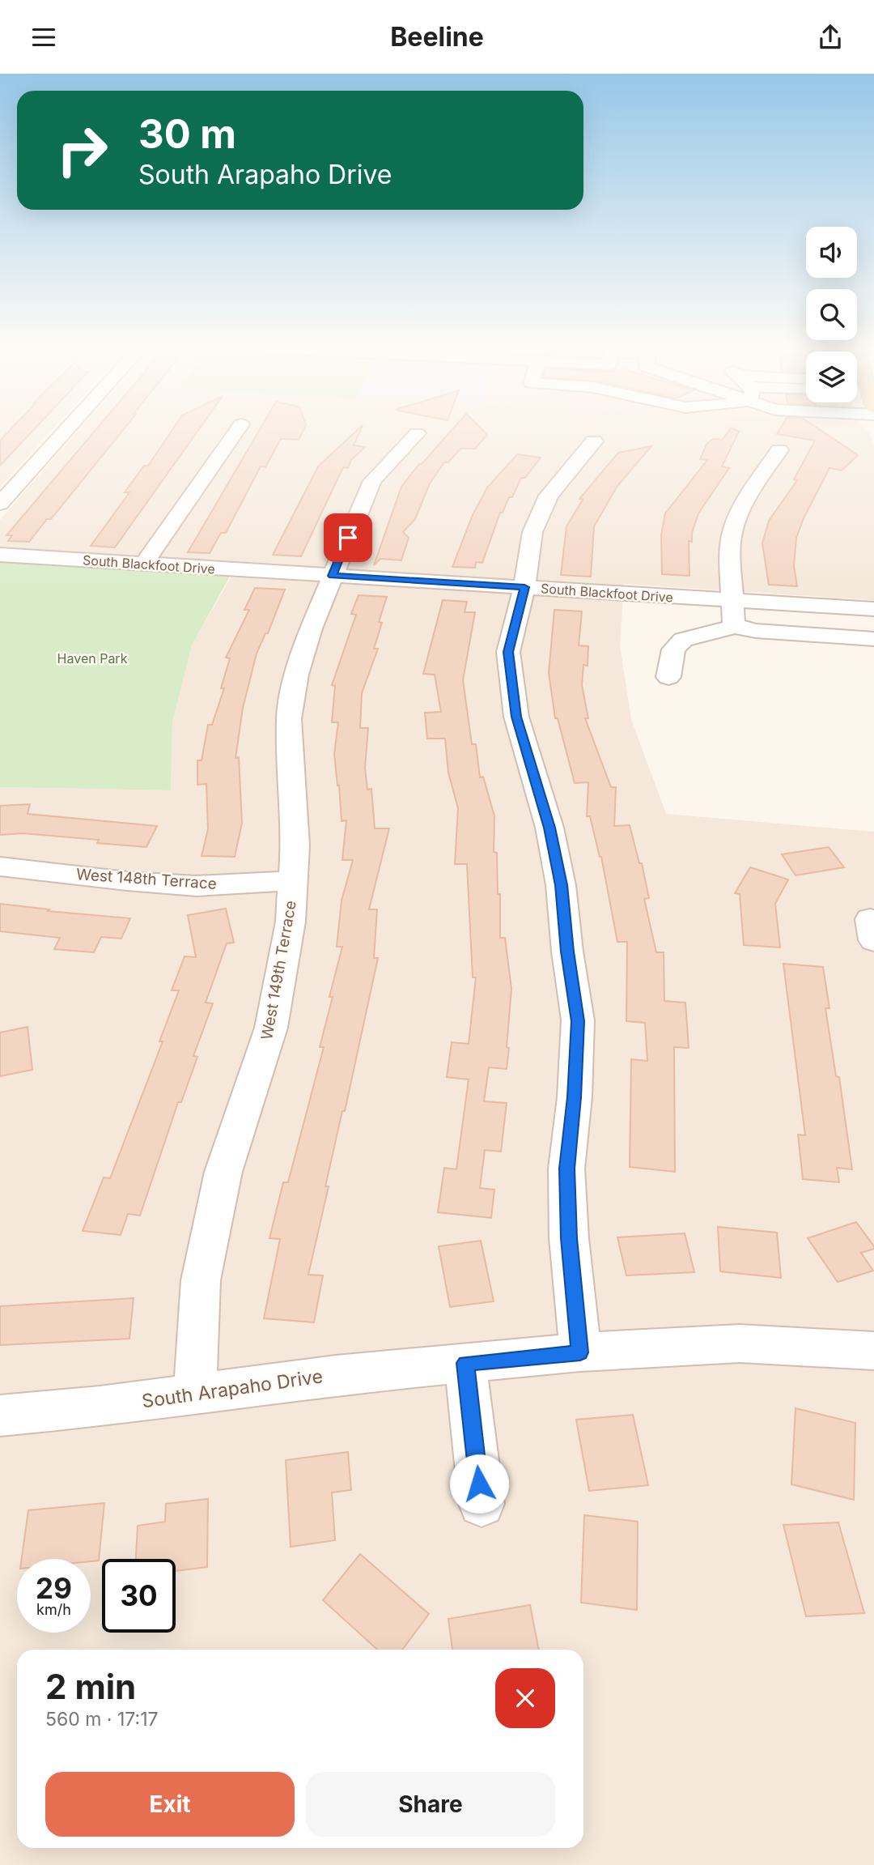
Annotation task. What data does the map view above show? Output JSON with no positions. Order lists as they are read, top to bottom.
{
  "streets": {
    "street": [
      "South Blackfoot Drive",
      "West 148th Terrace",
      "West 149th Terrace",
      "South Arapaho Drive"
    ]
  },
  "crossings": [
    ["South Blackfoot Drive", "West 149th Terrace"],
    ["West 148th Terrace", "West 149th Terrace"],
    ["West 149th Terrace", "South Arapaho Drive"]
  ],
  "parks": ["Haven Park"],
  "page": {
    "header": "Beeline",
    "turn": ["30 m", "South Arapaho Drive"],
    "speed": "29 km/h",
    "limit": "30",
    "heading": ["2 min", "560 m · 17:17"],
    "buttons": ["Exit", "Share"]
  }
}
